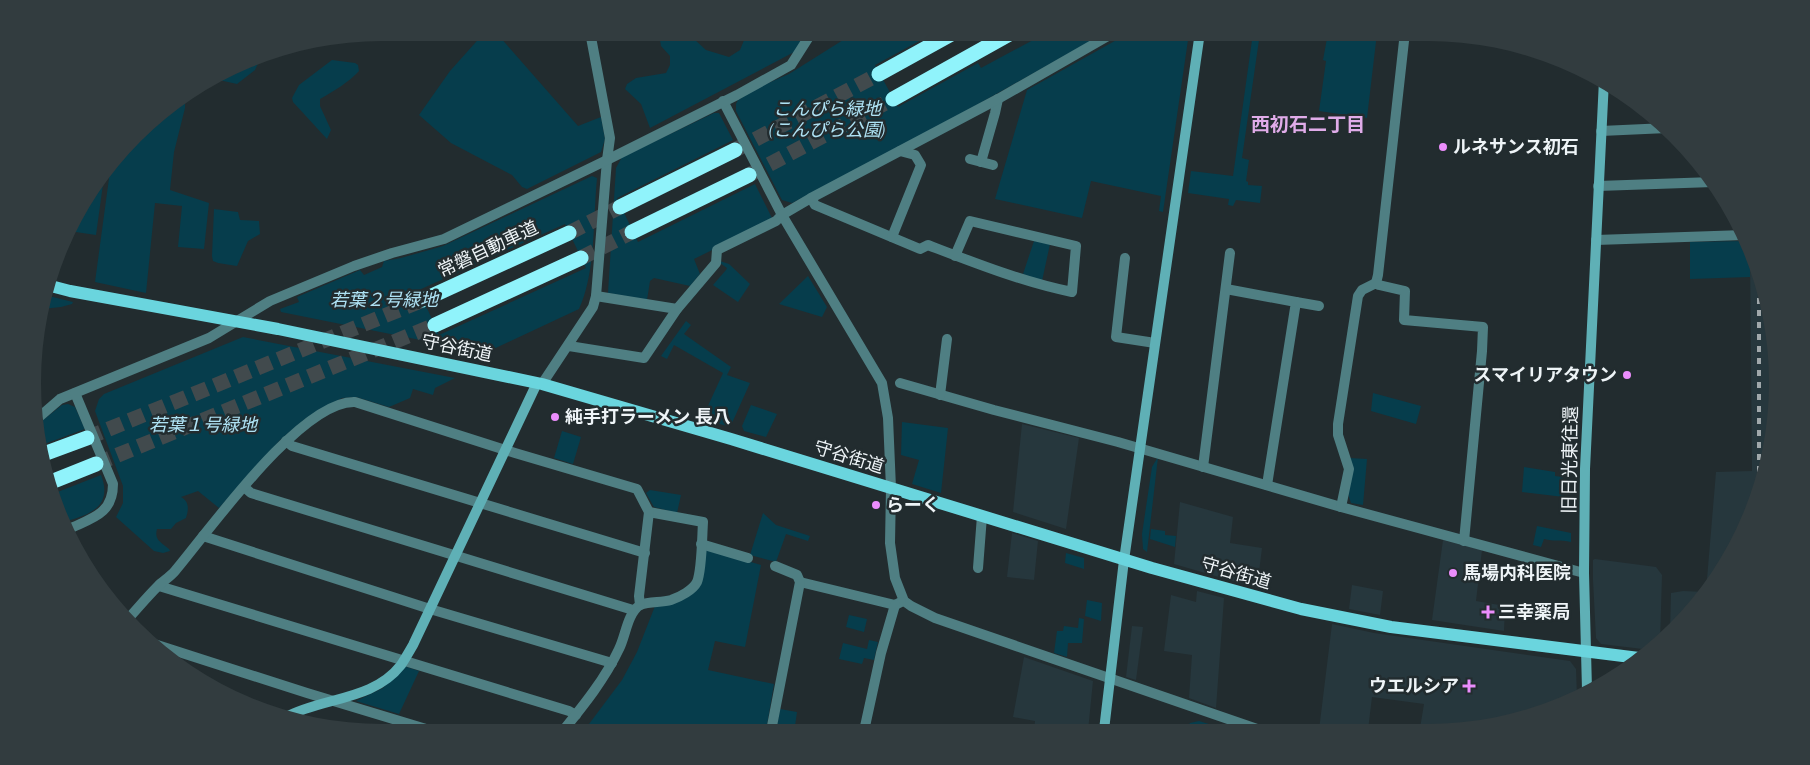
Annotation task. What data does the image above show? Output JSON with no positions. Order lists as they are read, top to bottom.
{
  "streets": {
    "highway": ["常磐自動車道"],
    "main road": ["守谷街道"],
    "street": ["旧日光東往還"]
  },
  "crossings": [
    ["守谷街道", "旧日光東往還"]
  ],
  "districts": ["西初石二丁目"],
  "parks": ["こんぴら緑地 (こんぴら公園)", "若葉２号緑地", "若葉１号緑地"],
  "places": {
    "other": [
      "ルネサンス初石",
      "スマイリアタウン",
      "純手打ラーメン 長八",
      "らーく",
      "馬場内科医院"
    ],
    "health": ["三幸薬局", "ウエルシア"]
  }
}
